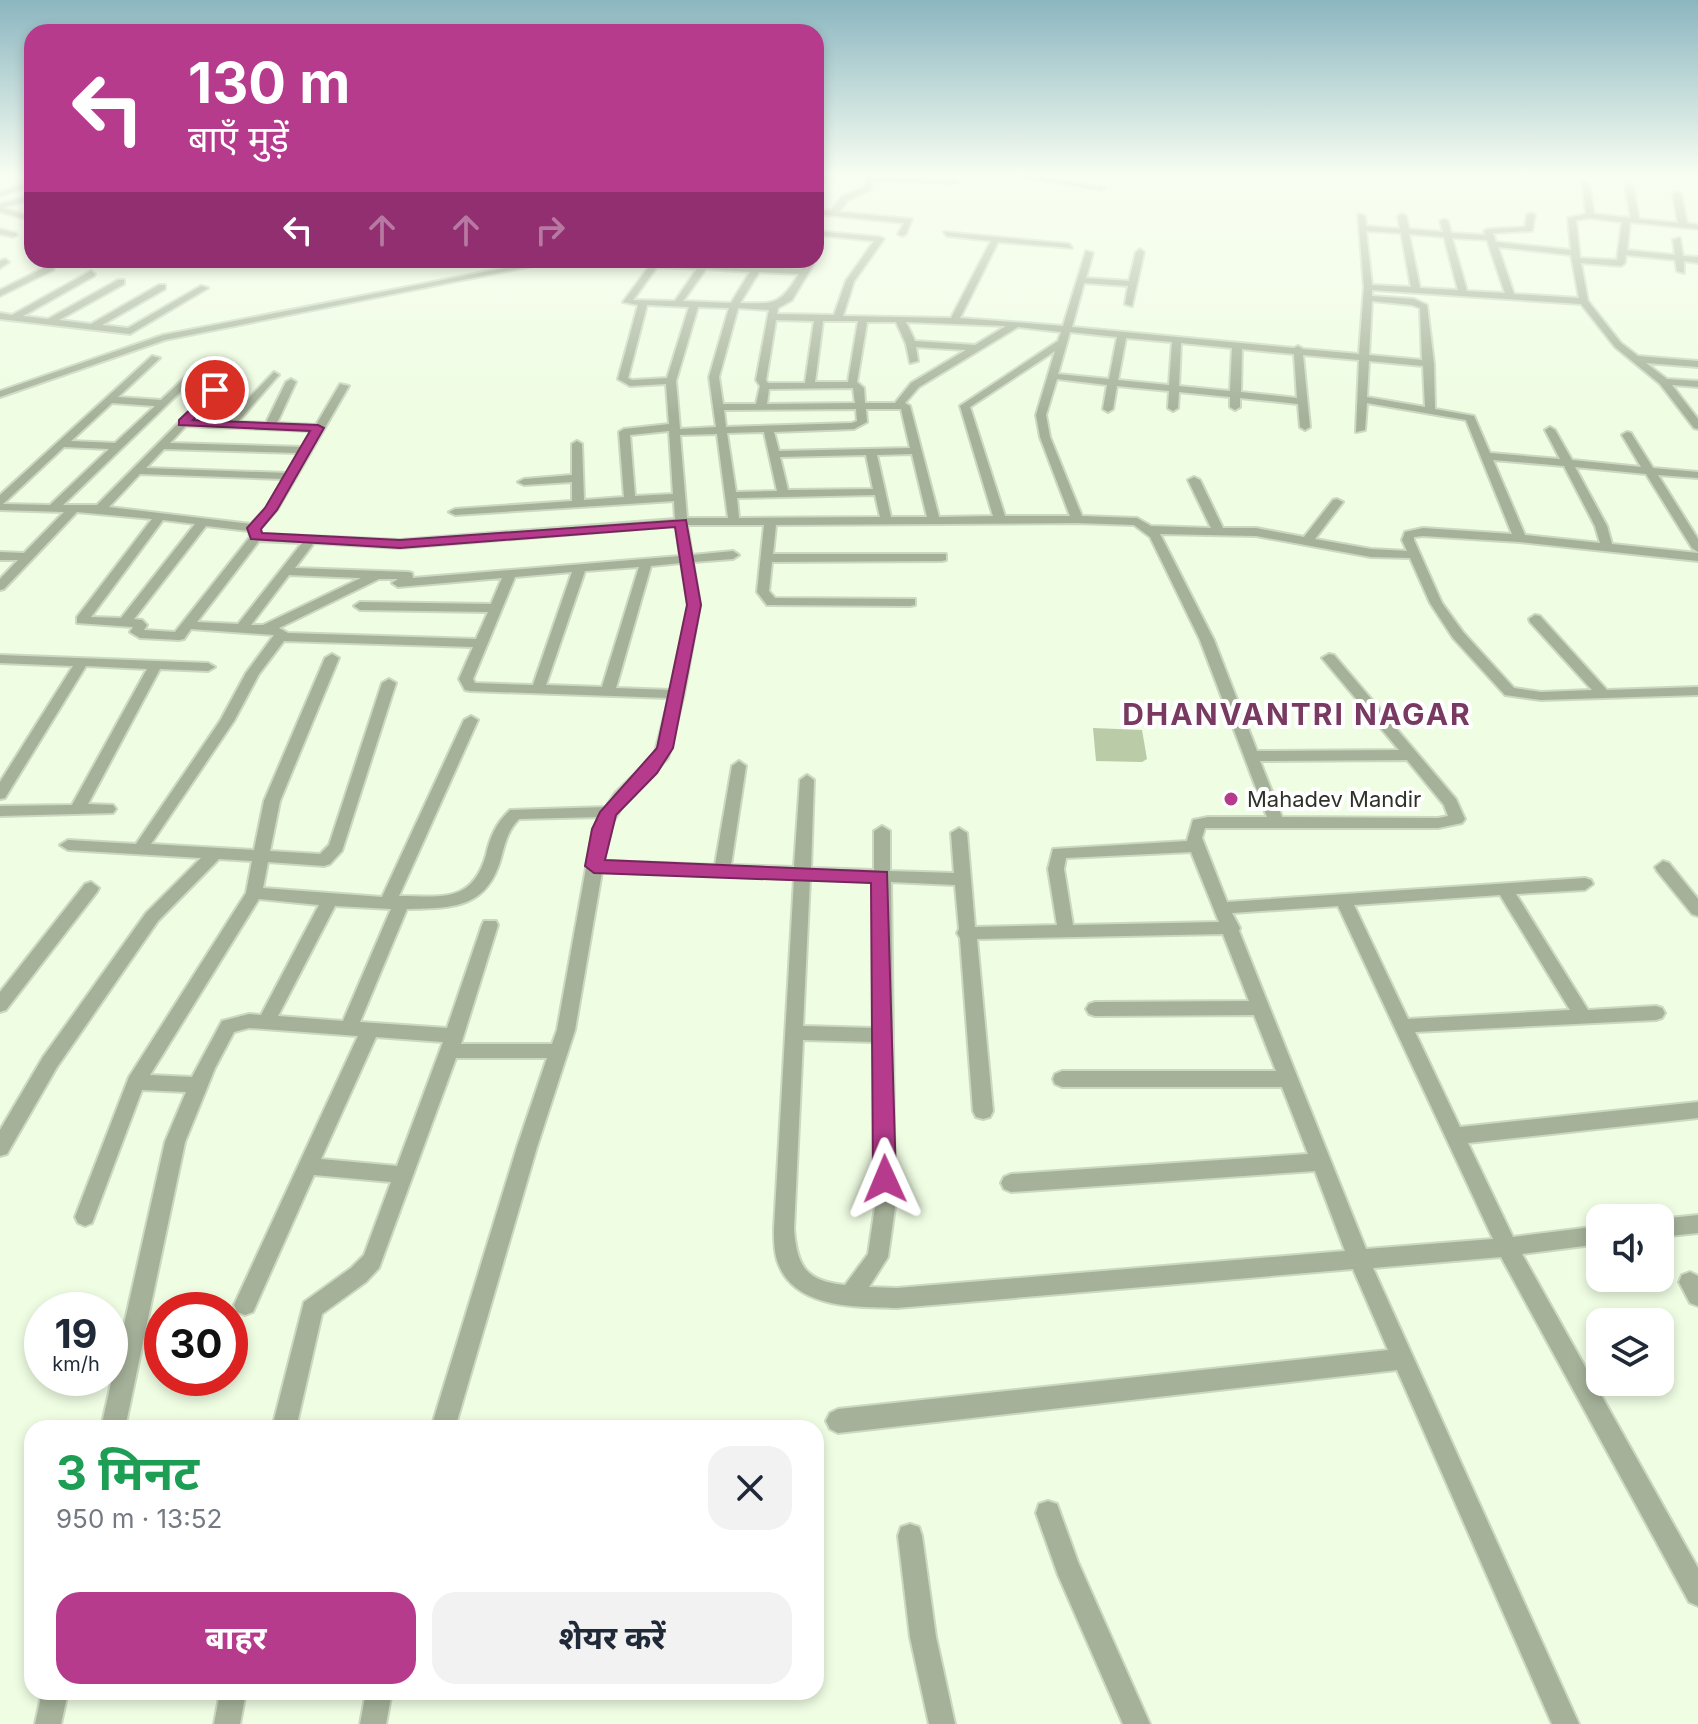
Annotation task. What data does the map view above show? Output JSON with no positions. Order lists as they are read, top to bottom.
{
  "districts": ["DHANVANTRI NAGAR"],
  "places": ["Mahadev Mandir"],
  "page": {
    "turn": ["130 m", "बाएँ मुड़ें"],
    "speed": "19 km/h",
    "limit": "30",
    "heading": ["3 मिनट", "950 m · 13:52"],
    "buttons": ["बाहर", "शेयर करें"]
  }
}
